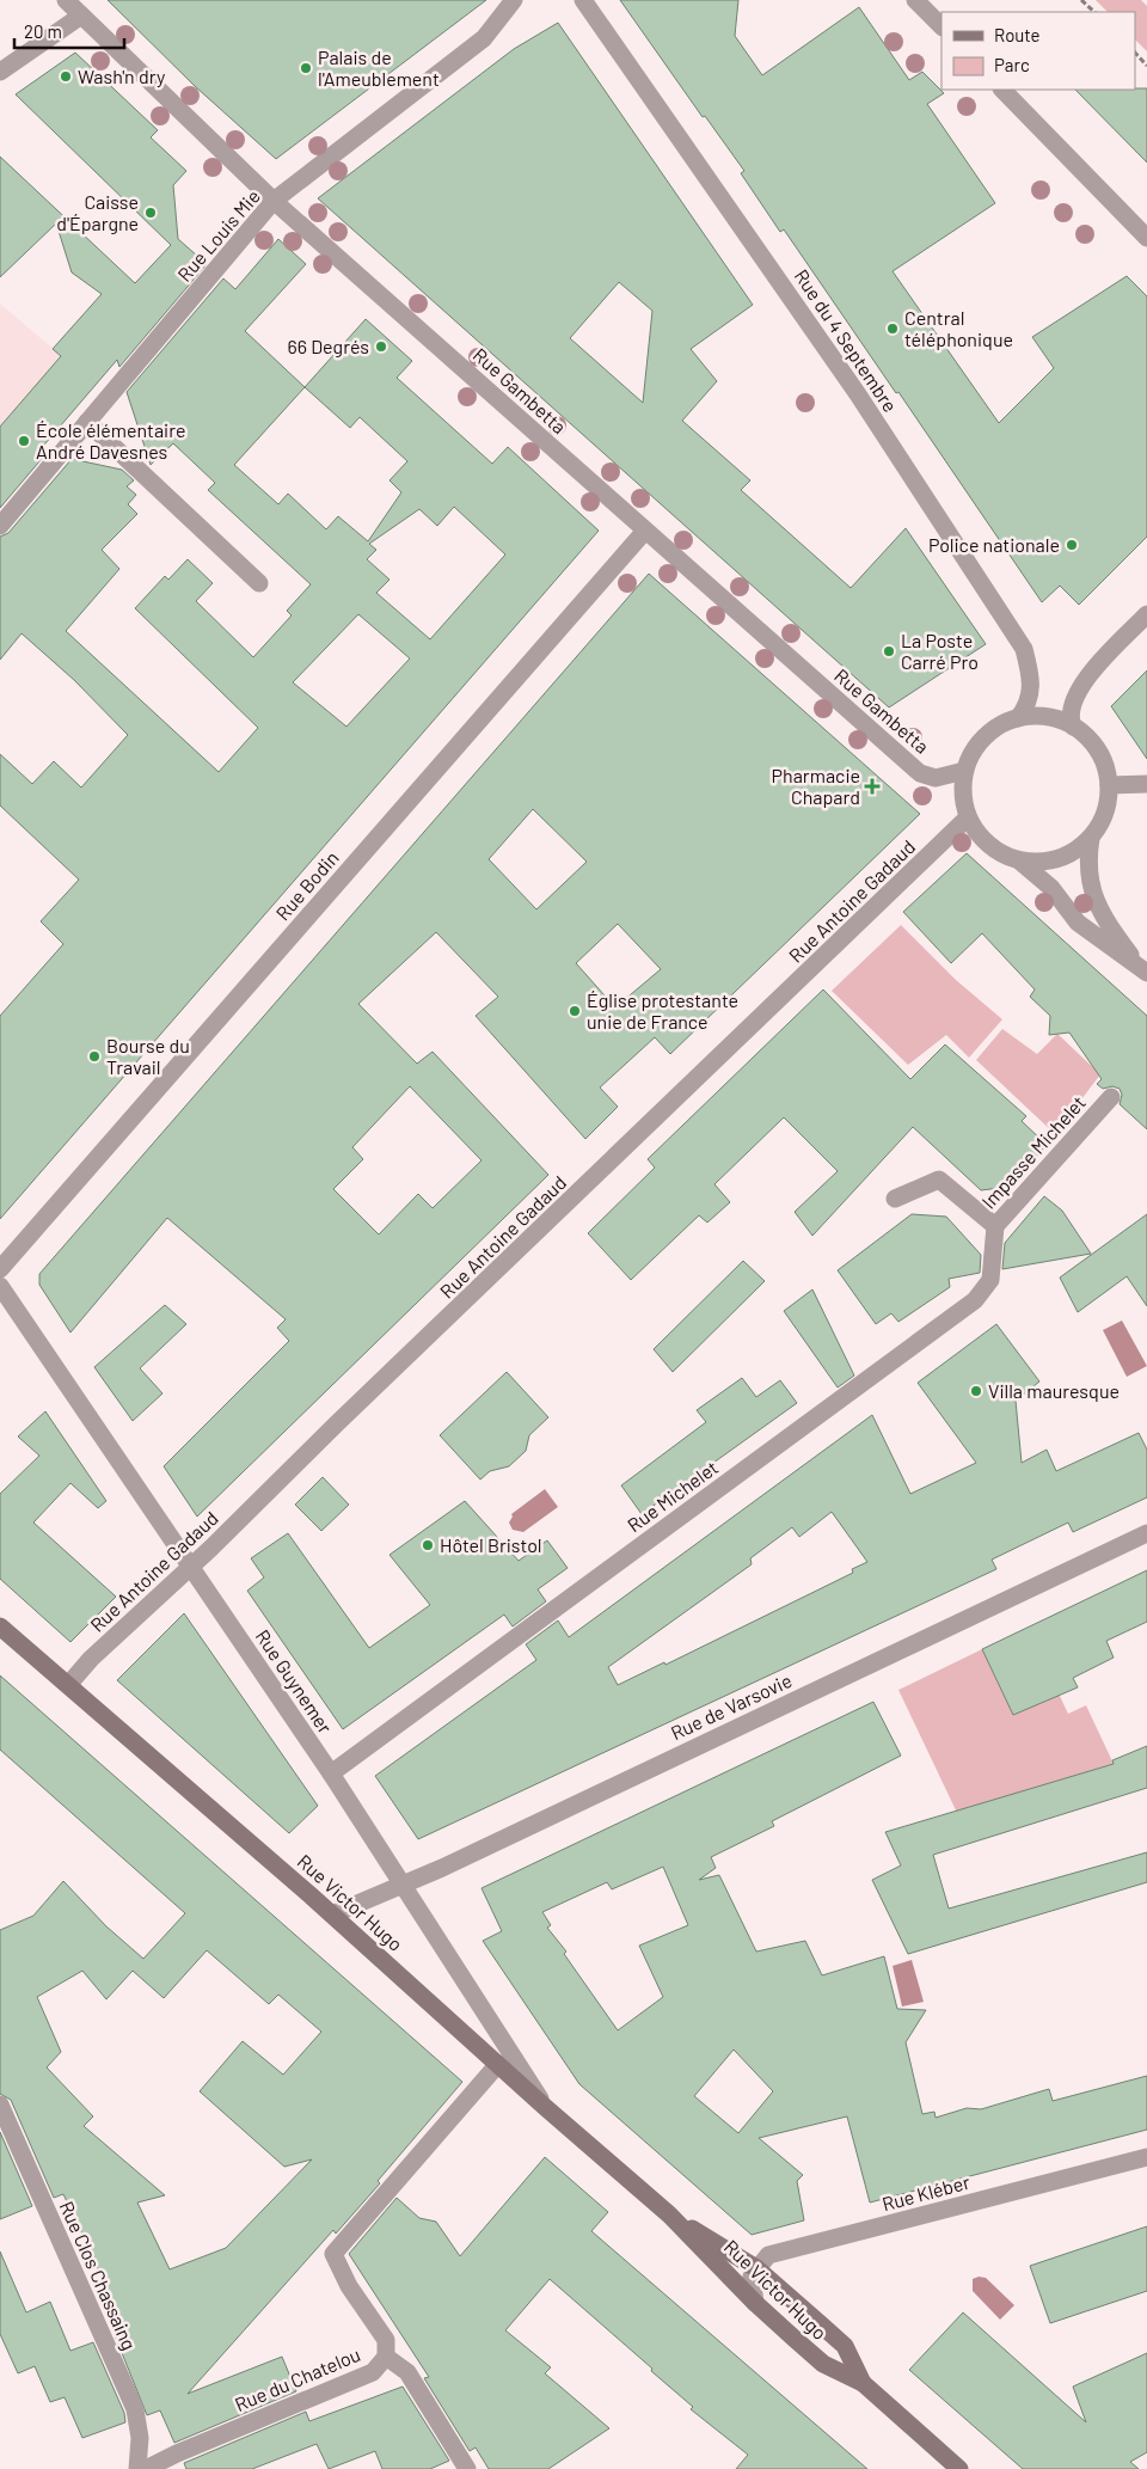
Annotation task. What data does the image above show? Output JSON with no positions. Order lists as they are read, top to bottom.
{
  "streets": {
    "main road": ["Rue Victor Hugo"],
    "street": [
      "Rue Louis Mie",
      "Rue du 4 Septembre",
      "Rue Gambetta",
      "Rue Bodin",
      "Rue Antoine Gadaud",
      "Impasse Michelet",
      "Rue Michelet",
      "Rue Guynemer",
      "Rue de Varsovie",
      "Rue Kléber",
      "Rue Clos Chassaing",
      "Rue du Chatelou"
    ]
  },
  "crossings": [
    ["Rue Louis Mie", "Rue Gambetta"],
    ["Rue du 4 Septembre", "Rue Gambetta"],
    ["Rue du 4 Septembre", "Rue Antoine Gadaud"],
    ["Rue Gambetta", "Rue Bodin"],
    ["Rue Gambetta", "Rue Antoine Gadaud"],
    ["Rue Antoine Gadaud", "Rue Guynemer"],
    ["Rue Antoine Gadaud", "Rue Victor Hugo"],
    ["Impasse Michelet", "Rue Michelet"],
    ["Rue Michelet", "Rue Guynemer"],
    ["Rue Guynemer", "Rue de Varsovie"],
    ["Rue Guynemer", "Rue Victor Hugo"],
    ["Rue de Varsovie", "Rue Victor Hugo"],
    ["Rue Victor Hugo", "Rue Kléber"],
    ["Rue Victor Hugo", "Rue du Chatelou"]
  ],
  "places": {
    "other": [
      "Palais de l'Ameublement",
      "Wash'n dry",
      "Caisse d'Épargne",
      "Central téléphonique",
      "66 Degrés",
      "École élémentaire André Davesnes",
      "Police nationale",
      "La Poste Carré Pro",
      "Église protestante unie de France",
      "Bourse du Travail",
      "Villa mauresque",
      "Hôtel Bristol"
    ],
    "health": ["Pharmacie Chapard"]
  },
  "legend": ["Route", "Parc"],
  "scale_bar": "20 m"
}
